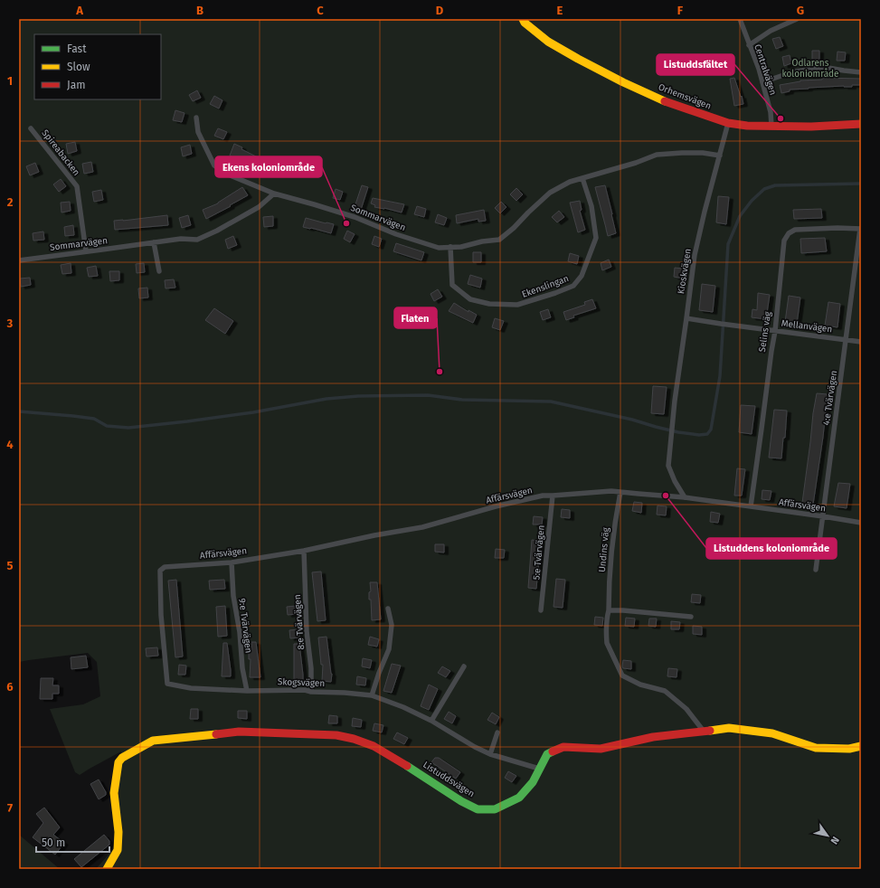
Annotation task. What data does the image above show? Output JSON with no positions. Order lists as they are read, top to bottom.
{
  "streets": {
    "street": ["Orhemsvägen", "Listuddsvägen"],
    "lane": [
      "Centralvägen",
      "Spireabacken",
      "Sommarvägen",
      "Kioskvägen",
      "Ekenslingan",
      "Mellanvägen",
      "Selins väg",
      "4:e Tvärvägen",
      "Affärsvägen",
      "Undins väg",
      "5:e Tvärvägen",
      "8:e Tvärvägen",
      "9:e Tvärvägen",
      "Skogsvägen"
    ]
  },
  "crossings": [
    ["Centralvägen", "Orhemsvägen"],
    ["Orhemsvägen", "Kioskvägen"],
    ["Spireabacken", "Sommarvägen"],
    ["Sommarvägen", "Kioskvägen"],
    ["Sommarvägen", "Ekenslingan"],
    ["Kioskvägen", "Mellanvägen"],
    ["Kioskvägen", "Affärsvägen"],
    ["Mellanvägen", "Selins väg"],
    ["Mellanvägen", "4:e Tvärvägen"],
    ["Selins väg", "4:e Tvärvägen"],
    ["Selins väg", "Affärsvägen"],
    ["4:e Tvärvägen", "Affärsvägen"],
    ["Affärsvägen", "Undins väg"],
    ["Affärsvägen", "5:e Tvärvägen"],
    ["Affärsvägen", "8:e Tvärvägen"],
    ["Affärsvägen", "9:e Tvärvägen"],
    ["Affärsvägen", "Skogsvägen"],
    ["Undins väg", "Listuddsvägen"],
    ["8:e Tvärvägen", "Skogsvägen"],
    ["9:e Tvärvägen", "Skogsvägen"],
    ["Skogsvägen", "Listuddsvägen"]
  ],
  "parks": ["Odlarens koloniområde"],
  "places": [
    "Listuddsfältet",
    "Ekens koloniområde",
    "Flaten",
    "Listuddens koloniområde"
  ],
  "legend": ["Fast", "Slow", "Jam"],
  "scale_bar": "50 m",
  "north": "bottom right",
  "grid": {
    "columns": [
      "A",
      "B",
      "C",
      "D",
      "E",
      "F",
      "G"
    ],
    "rows": [
      "1",
      "2",
      "3",
      "4",
      "5",
      "6",
      "7"
    ]
  }
}
